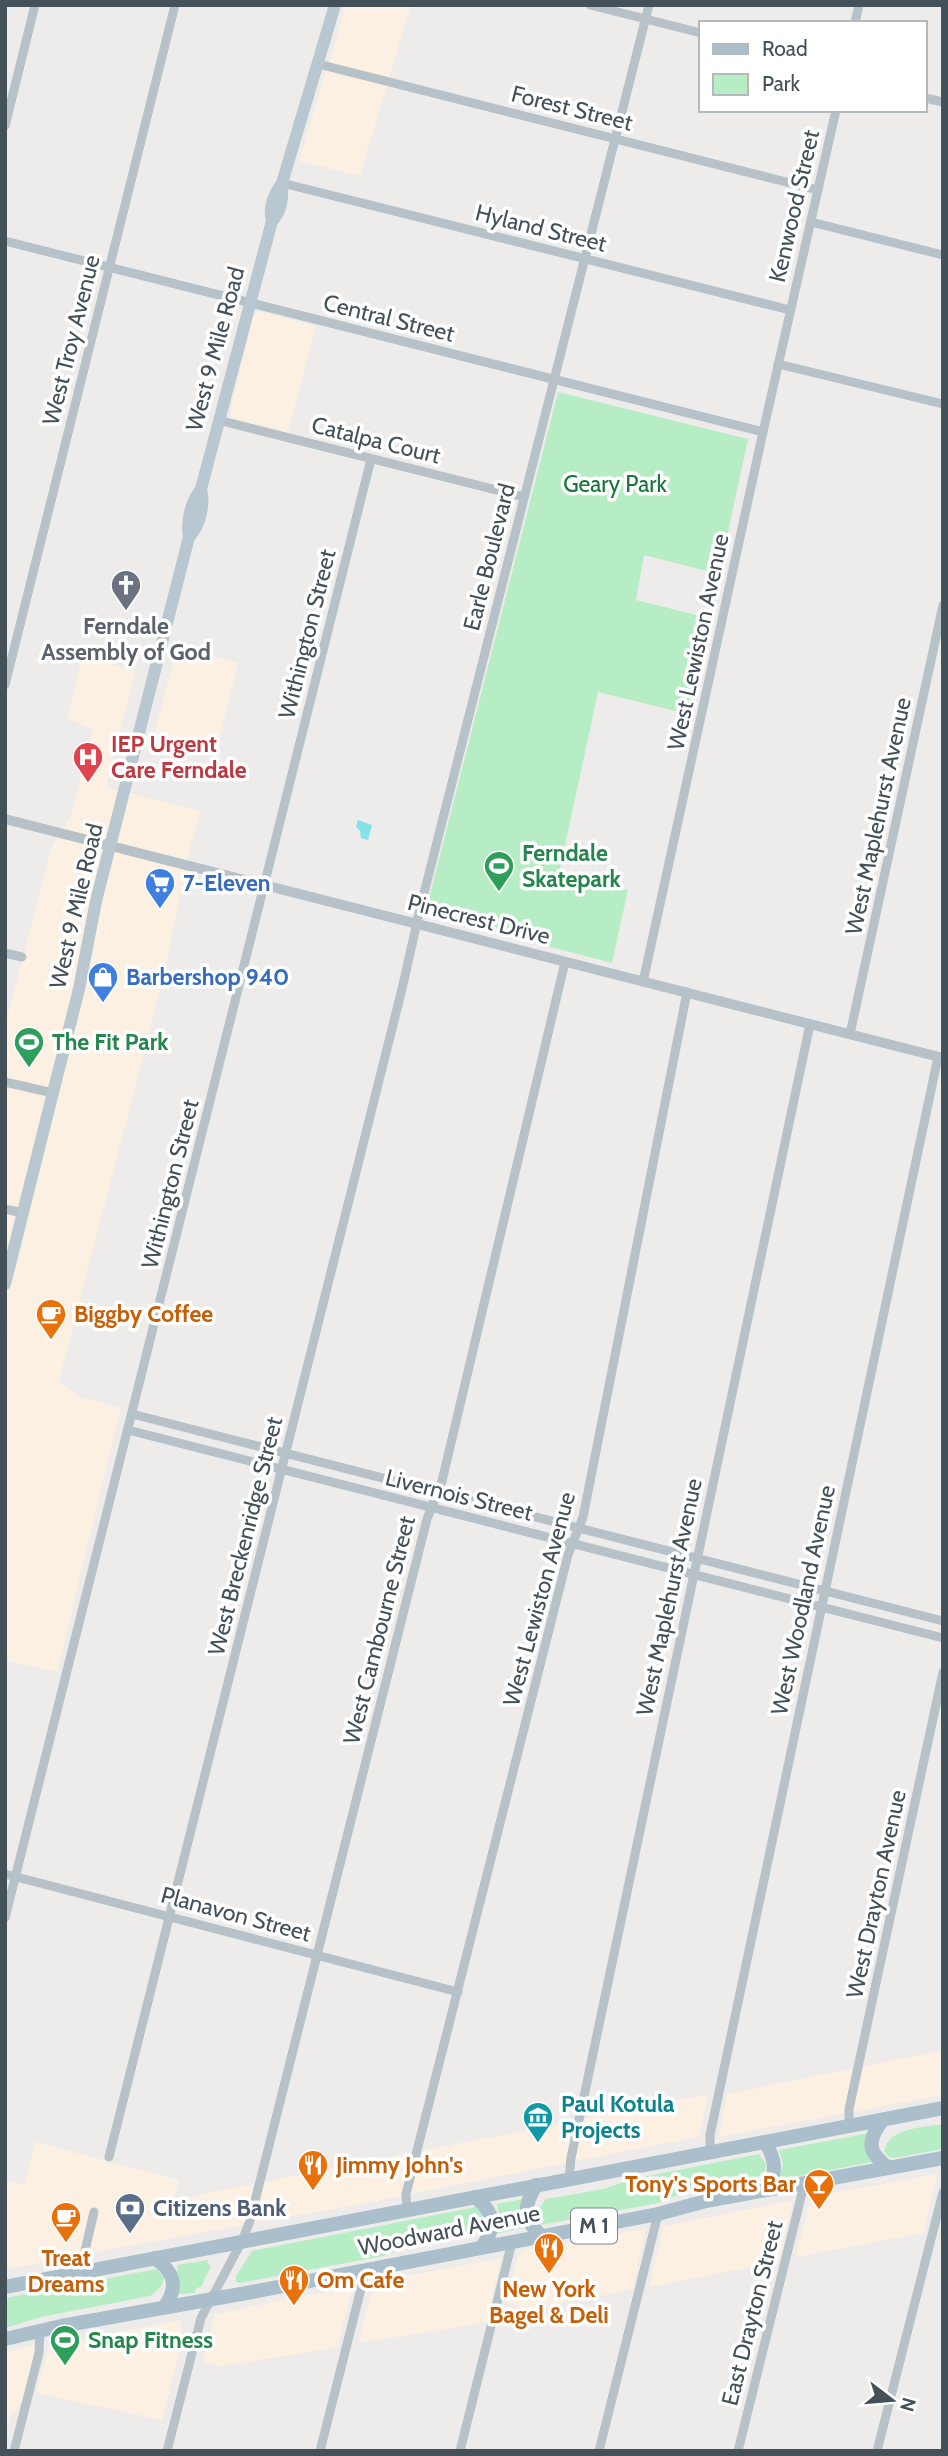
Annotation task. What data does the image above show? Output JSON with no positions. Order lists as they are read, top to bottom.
{
  "streets": {
    "main road": ["West 9 Mile Road", "M 1", "Woodward Avenue"],
    "street": [
      "Forest Street",
      "Kenwood Street",
      "Hyland Street",
      "Central Street",
      "West Troy Avenue",
      "Catalpa Court",
      "Earle Boulevard",
      "Withington Street",
      "West Lewiston Avenue",
      "West Maplehurst Avenue",
      "Pinecrest Drive",
      "Livernois Street",
      "West Breckenridge Street",
      "West Woodland Avenue",
      "West Cambourne Street",
      "West Drayton Avenue",
      "Planavon Street",
      "East Drayton Street"
    ]
  },
  "crossings": [
    ["Forest Street", "Kenwood Street"],
    ["Forest Street", "West 9 Mile Road"],
    ["Forest Street", "Earle Boulevard"],
    ["Kenwood Street", "Hyland Street"],
    ["Kenwood Street", "West Lewiston Avenue"],
    ["Hyland Street", "West 9 Mile Road"],
    ["Hyland Street", "Earle Boulevard"],
    ["Hyland Street", "West Lewiston Avenue"],
    ["Central Street", "West Troy Avenue"],
    ["Central Street", "West 9 Mile Road"],
    ["Central Street", "Earle Boulevard"],
    ["Central Street", "West Lewiston Avenue"],
    ["West 9 Mile Road", "Catalpa Court"],
    ["West 9 Mile Road", "Pinecrest Drive"],
    ["Catalpa Court", "Earle Boulevard"],
    ["Catalpa Court", "Withington Street"],
    ["Earle Boulevard", "Pinecrest Drive"],
    ["Earle Boulevard", "West Breckenridge Street"],
    ["Withington Street", "Pinecrest Drive"],
    ["Withington Street", "Livernois Street"],
    ["Withington Street", "Planavon Street"],
    ["West Lewiston Avenue", "Pinecrest Drive"],
    ["West Lewiston Avenue", "Livernois Street"],
    ["West Lewiston Avenue", "Planavon Street"],
    ["West Lewiston Avenue", "Woodward Avenue"],
    ["West Maplehurst Avenue", "Pinecrest Drive"],
    ["West Maplehurst Avenue", "Livernois Street"],
    ["West Maplehurst Avenue", "Woodward Avenue"],
    ["Pinecrest Drive", "West Breckenridge Street"],
    ["Pinecrest Drive", "West Woodland Avenue"],
    ["Pinecrest Drive", "West Cambourne Street"],
    ["Livernois Street", "West Breckenridge Street"],
    ["Livernois Street", "West Woodland Avenue"],
    ["Livernois Street", "West Cambourne Street"],
    ["West Breckenridge Street", "Planavon Street"],
    ["West Woodland Avenue", "Woodward Avenue"],
    ["West Cambourne Street", "Planavon Street"],
    ["West Cambourne Street", "Woodward Avenue"],
    ["West Drayton Avenue", "Woodward Avenue"],
    ["Woodward Avenue", "East Drayton Street"]
  ],
  "parks": ["Geary Park"],
  "places": {
    "church": ["Ferndale Assembly of God"],
    "hospital": ["IEP Urgent Care Ferndale"],
    "sports": ["Ferndale Skatepark", "The Fit Park", "Snap Fitness"],
    "supermarket": ["7-Eleven"],
    "shop": ["Barbershop 940"],
    "cafe": ["Biggby Coffee", "Treat Dreams"],
    "museum": ["Paul Kotula Projects"],
    "restaurant": ["Jimmy John's", "New York Bagel & Deli", "Om Cafe"],
    "bar": ["Tony's Sports Bar"],
    "bank": ["Citizens Bank"]
  },
  "legend": ["Road", "Park"],
  "north": "right"
}
